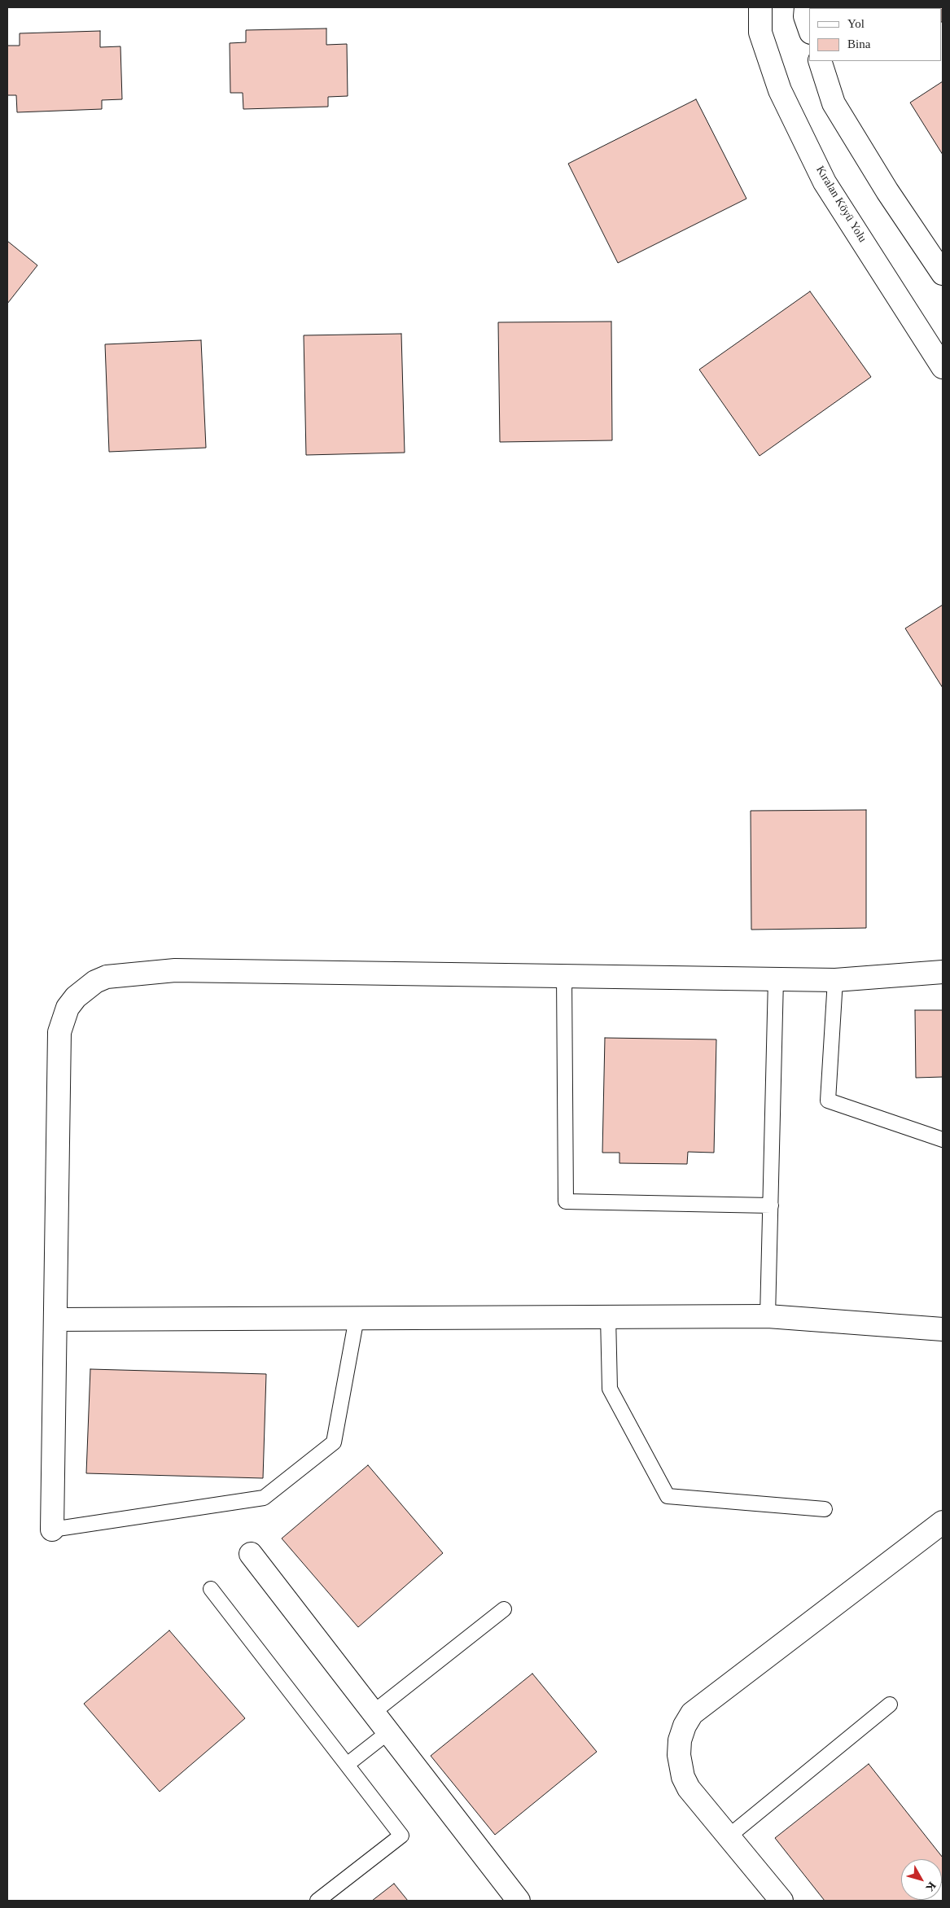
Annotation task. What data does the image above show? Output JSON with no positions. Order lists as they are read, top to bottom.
{
  "streets": {
    "street": ["Kıralan Köyü Yolu"]
  },
  "legend": ["Yol", "Bina"],
  "north": "bottom right"
}
